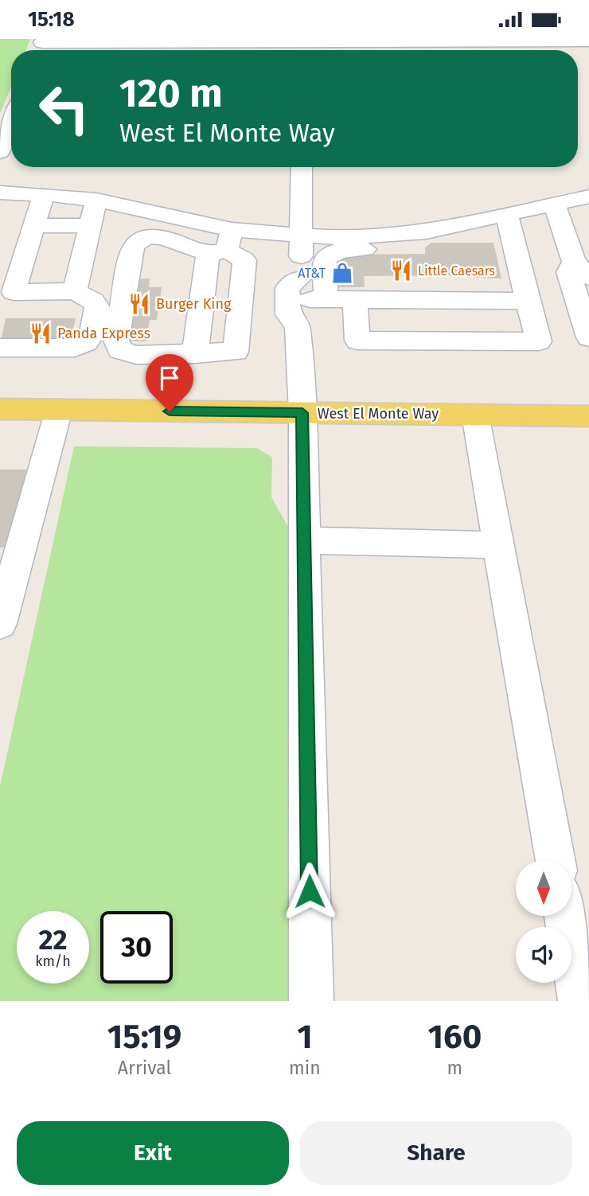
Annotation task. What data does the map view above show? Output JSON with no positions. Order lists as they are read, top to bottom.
{
  "streets": {
    "main road": ["West El Monte Way"]
  },
  "places": {
    "restaurant": ["Little Caesars", "Burger King", "Panda Express"],
    "shop": ["AT&T"]
  },
  "north": "bottom",
  "page": {
    "status": "15:18",
    "turn": ["120 m", "West El Monte Way"],
    "speed": "22 km/h",
    "limit": "30",
    "eta": [
      "15:19",
      "Arrival",
      "1",
      "min",
      "160",
      "m"
    ],
    "buttons": ["Exit", "Share"]
  }
}
